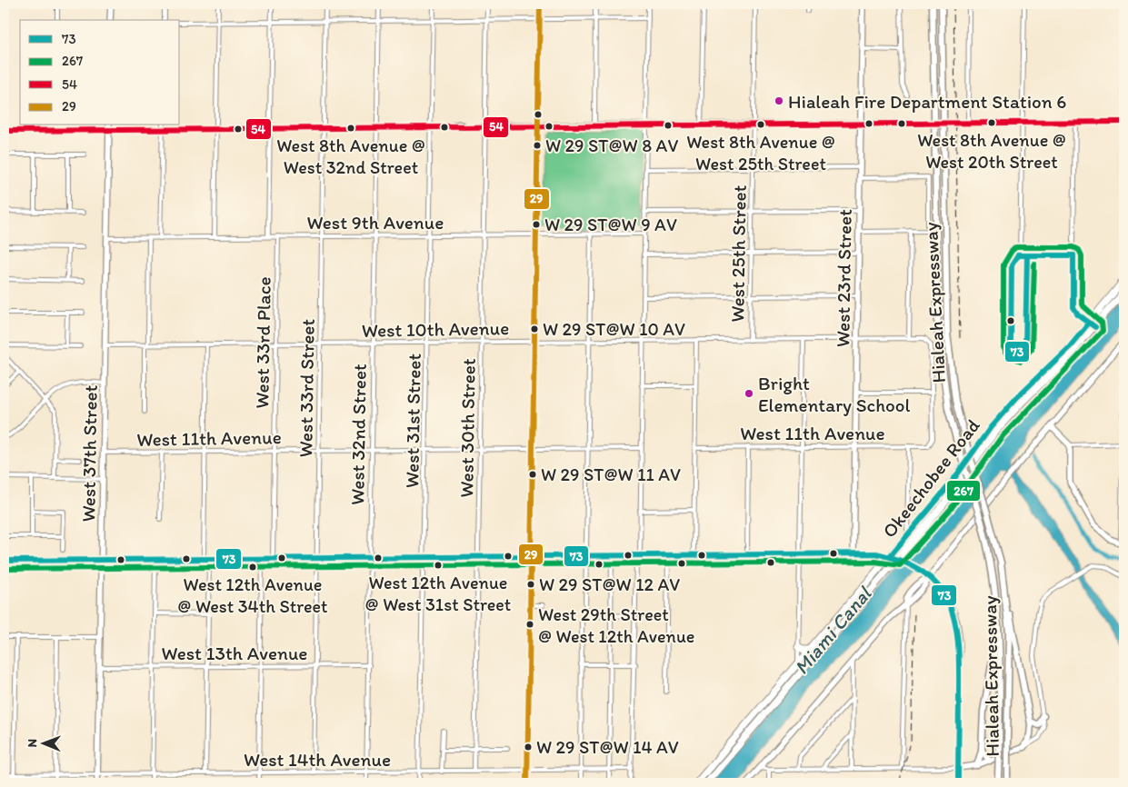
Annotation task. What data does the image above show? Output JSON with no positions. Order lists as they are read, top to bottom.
{
  "streets": {
    "highway": ["Okeechobee Road"],
    "main road": ["Hialeah Expressway"],
    "street": [
      "West 9th Avenue",
      "West 25th Street",
      "West 23rd Street",
      "West 10th Avenue",
      "West 33rd Place",
      "West 33rd Street",
      "West 31st Street",
      "West 30th Street",
      "West 11th Avenue",
      "West 32nd Street",
      "West 37th Street",
      "West 13th Avenue",
      "West 14th Avenue"
    ]
  },
  "crossings": [
    ["West 9th Avenue", "West 33rd Place"],
    ["West 9th Avenue", "West 33rd Street"],
    ["West 9th Avenue", "West 31st Street"],
    ["West 9th Avenue", "West 30th Street"],
    ["West 9th Avenue", "West 32nd Street"],
    ["West 9th Avenue", "West 37th Street"],
    ["West 25th Street", "West 10th Avenue"],
    ["West 23rd Street", "West 10th Avenue"],
    ["West 23rd Street", "West 11th Avenue"],
    ["West 10th Avenue", "West 33rd Place"],
    ["West 10th Avenue", "West 33rd Street"],
    ["West 10th Avenue", "West 31st Street"],
    ["West 10th Avenue", "West 30th Street"],
    ["West 10th Avenue", "West 11th Avenue"],
    ["West 10th Avenue", "West 32nd Street"],
    ["West 10th Avenue", "West 37th Street"],
    ["West 33rd Place", "West 11th Avenue"],
    ["West 33rd Street", "West 11th Avenue"],
    ["West 33rd Street", "West 13th Avenue"],
    ["West 33rd Street", "West 14th Avenue"],
    ["West 31st Street", "West 11th Avenue"],
    ["West 31st Street", "West 14th Avenue"],
    ["West 30th Street", "West 11th Avenue"],
    ["West 30th Street", "West 14th Avenue"],
    ["West 11th Avenue", "West 32nd Street"],
    ["West 11th Avenue", "West 37th Street"],
    ["West 32nd Street", "West 13th Avenue"],
    ["West 32nd Street", "West 14th Avenue"],
    ["West 37th Street", "West 13th Avenue"],
    ["West 37th Street", "West 14th Avenue"]
  ],
  "water": ["Miami Canal"],
  "places": [
    "Hialeah Fire Department Station 6",
    "West 8th Avenue @ West 20th Street",
    "West 8th Avenue @ West 25th Street",
    "West 8th Avenue @ West 32nd Street",
    "W 29 ST@W 8 AV",
    "W 29 ST@W 9 AV",
    "W 29 ST@W 10 AV",
    "Bright Elementary School",
    "W 29 ST@W 11 AV",
    "West 12th Avenue @ West 31st Street",
    "West 12th Avenue @ West 34th Street",
    "W 29 ST@W 12 AV",
    "West 29th Street @ West 12th Avenue",
    "W 29 ST@W 14 AV"
  ],
  "lines": [
    "transit line 29",
    "transit line 54",
    "transit line 267",
    "transit line 73"
  ],
  "legend": [
    "73",
    "267",
    "54",
    "29"
  ],
  "north": "left"
}
